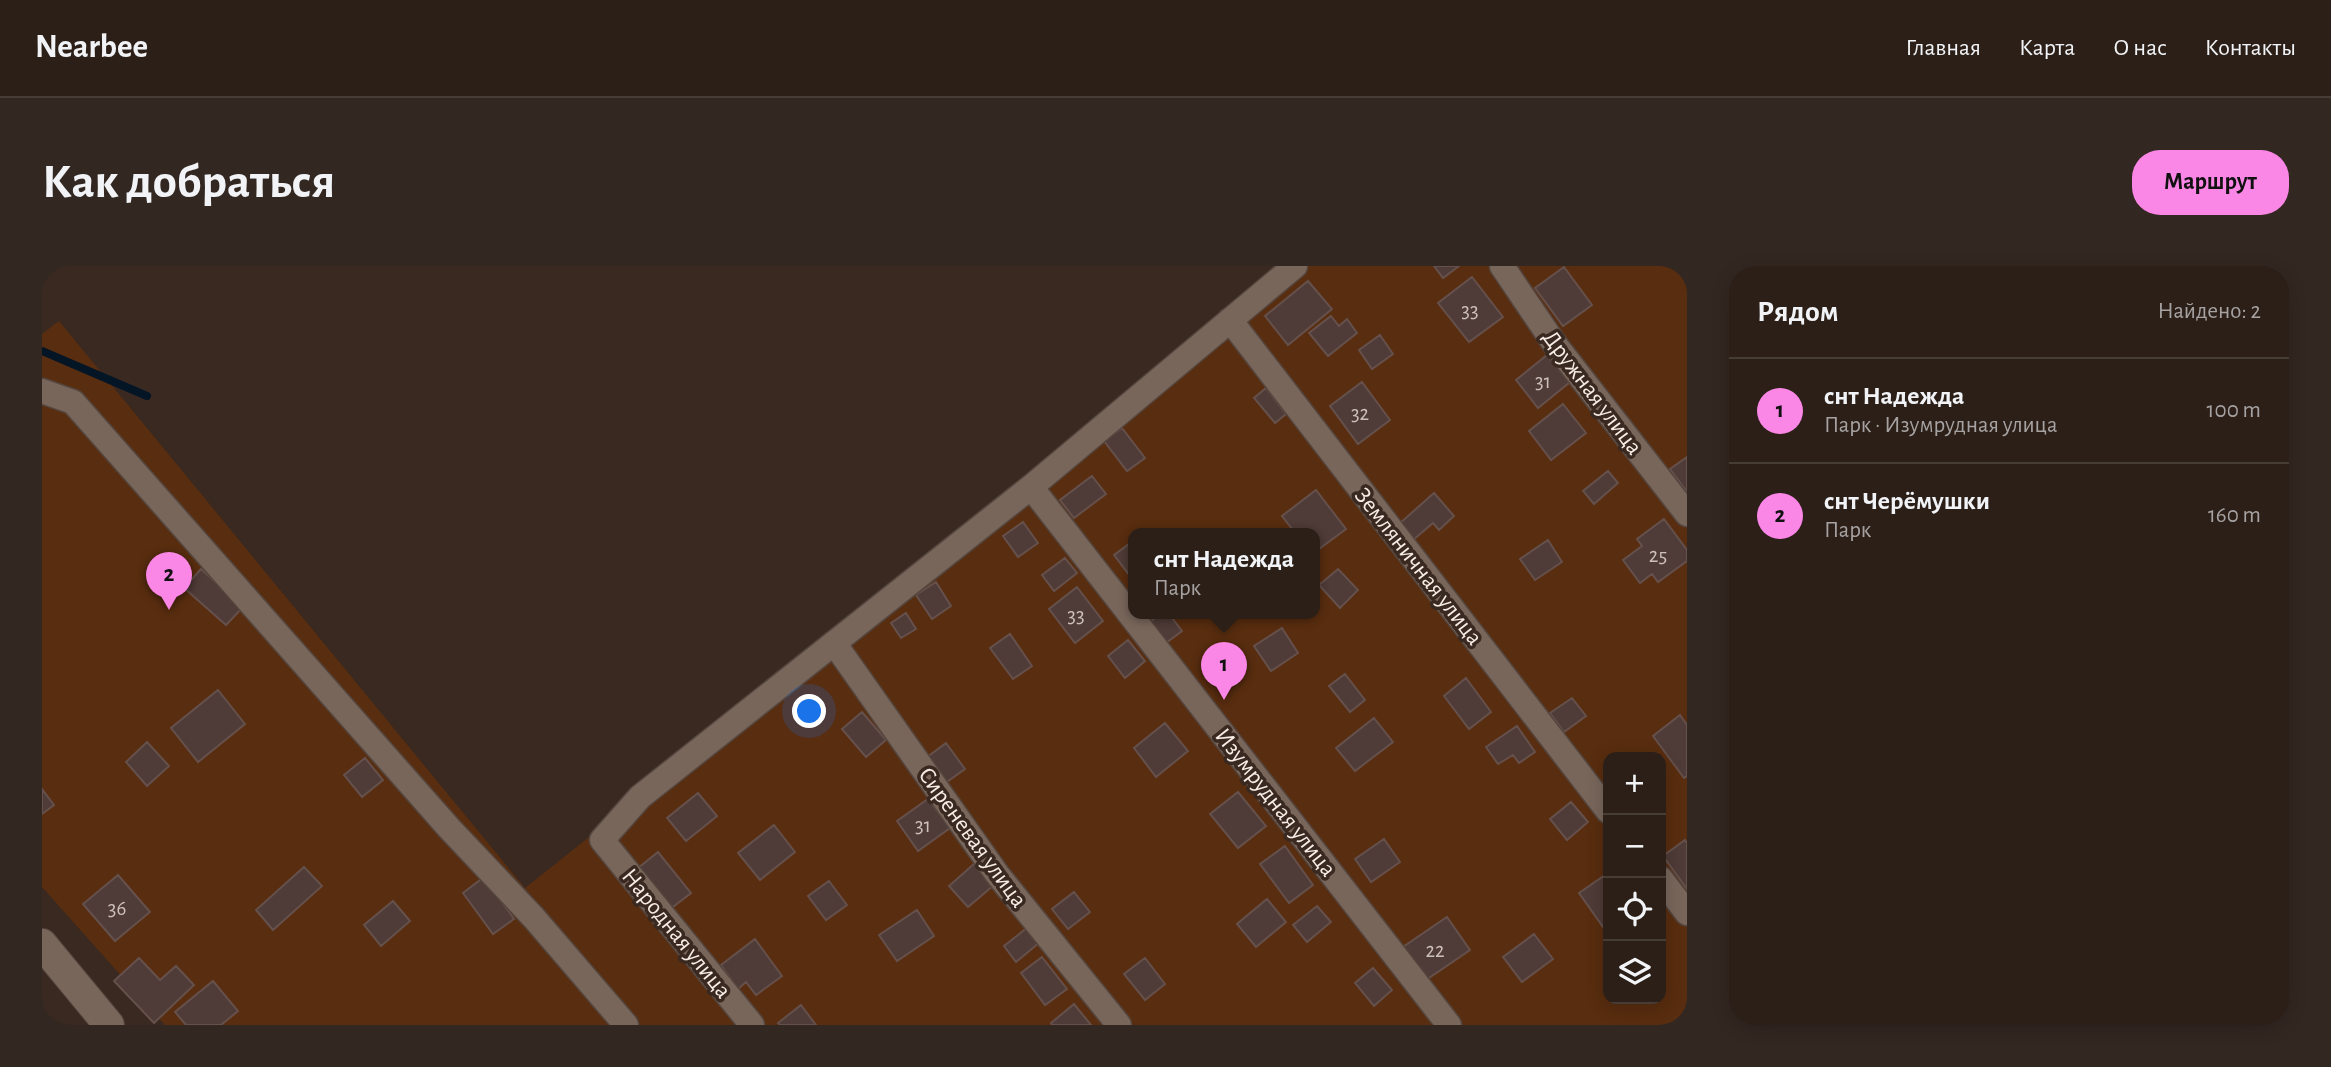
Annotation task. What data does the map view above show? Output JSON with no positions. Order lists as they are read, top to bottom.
{
  "streets": {
    "street": [
      "Дружная улица",
      "Земляничная улица",
      "Изумрудная улица",
      "Сиреневая улица",
      "Народная улица"
    ]
  },
  "crossings": [
    ["Сиреневая улица", "Народная улица"]
  ],
  "house_numbers": [
    "33",
    "31",
    "32",
    "25",
    "33",
    "31",
    "36",
    "22"
  ],
  "page": {
    "header": "Nearbee",
    "nav": [
      "Главная",
      "Карта",
      "О нас",
      "Контакты"
    ],
    "buttons": "Маршрут",
    "title": "Как добраться",
    "heading": ["Рядом", "Найдено: 2"],
    "list": [
      {
        "mark": "1",
        "name": "снт Надежда",
        "note": "Парк · Изумрудная улица",
        "value": "100 m"
      },
      {
        "mark": "2",
        "name": "снт Черёмушки",
        "note": "Парк",
        "value": "160 m"
      }
    ],
    "popup": ["снт Надежда", "Парк"],
    "pins": ["2", "1"],
    "map_buttons": ["+", "−"]
  }
}
